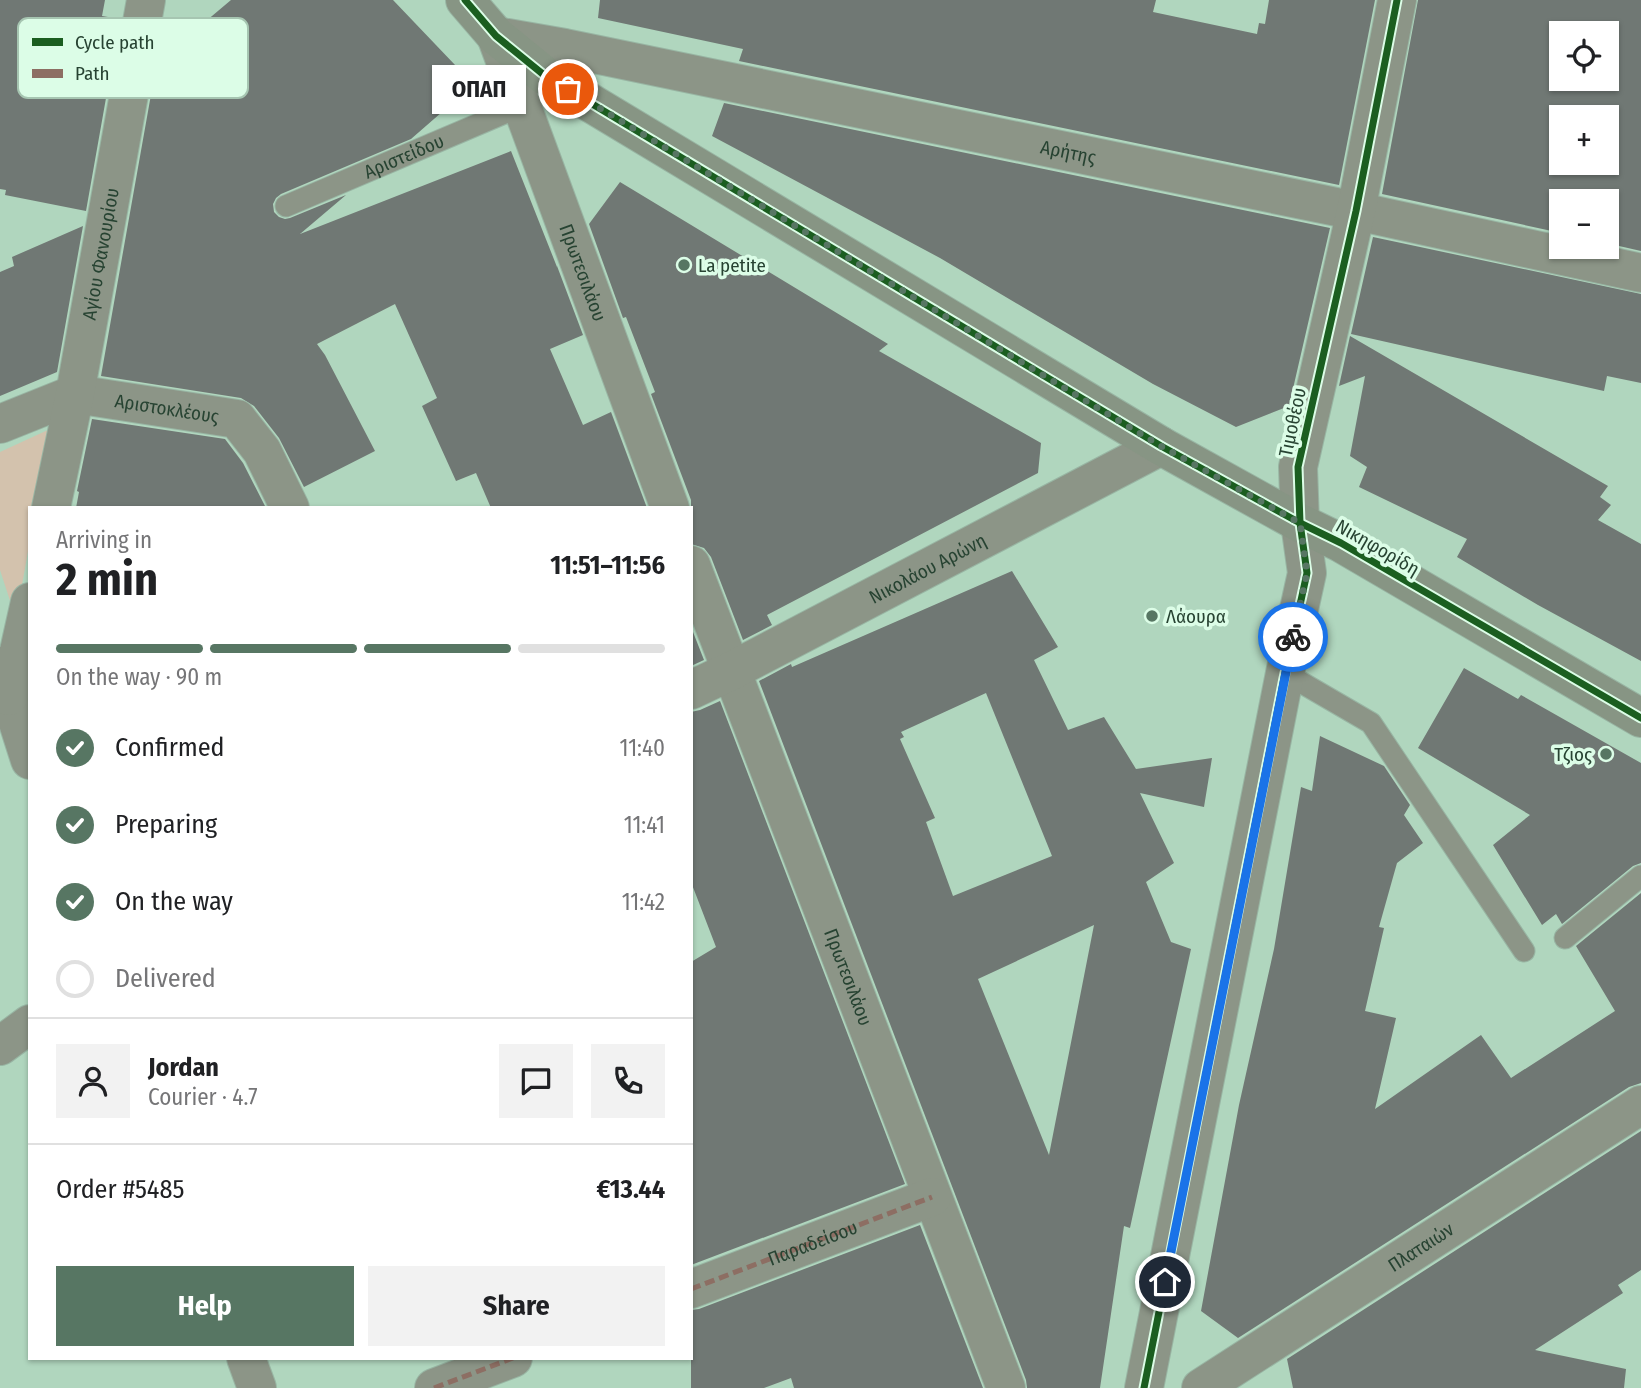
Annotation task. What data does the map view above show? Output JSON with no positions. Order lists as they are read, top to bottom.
{
  "streets": {
    "street": [
      "Αρήτης",
      "Αγίου Φανουρίου",
      "Πρωτεσιλάου",
      "Αριστοκλέους",
      "Τιμοθέου",
      "Νικηφορίδη",
      "Νικολάου Αρώνη",
      "Παραδείσου",
      "Πλαταιών"
    ],
    "lane": ["Αριστείδου"]
  },
  "crossings": [
    ["Αρήτης", "Πρωτεσιλάου"],
    ["Αρήτης", "Τιμοθέου"],
    ["Αρήτης", "Νικηφορίδη"],
    ["Αριστείδου", "Πρωτεσιλάου"],
    ["Αγίου Φανουρίου", "Αριστοκλέους"],
    ["Πρωτεσιλάου", "Νικηφορίδη"],
    ["Πρωτεσιλάου", "Νικολάου Αρώνη"],
    ["Πρωτεσιλάου", "Παραδείσου"],
    ["Τιμοθέου", "Νικηφορίδη"],
    ["Νικηφορίδη", "Νικολάου Αρώνη"]
  ],
  "places": [
    "ΟΠΑΠ",
    "La petite",
    "Λάουρα",
    "Τζιος"
  ],
  "legend": ["Cycle path", "Path"],
  "page": {
    "map_buttons": ["+", "−"],
    "bubble": "ΟΠΑΠ",
    "heading": ["2 min", "Arriving in", "11:51–11:56"],
    "panel": [
      "Jordan",
      "Courier · 4.7",
      "Order #5485",
      "€13.44"
    ],
    "bar": "On the way · 90 m",
    "list": [
      ["Confirmed", "11:40"],
      ["Preparing", "11:41"],
      ["On the way", "11:42"],
      "Delivered"
    ],
    "buttons": ["Help", "Share"]
  }
}
